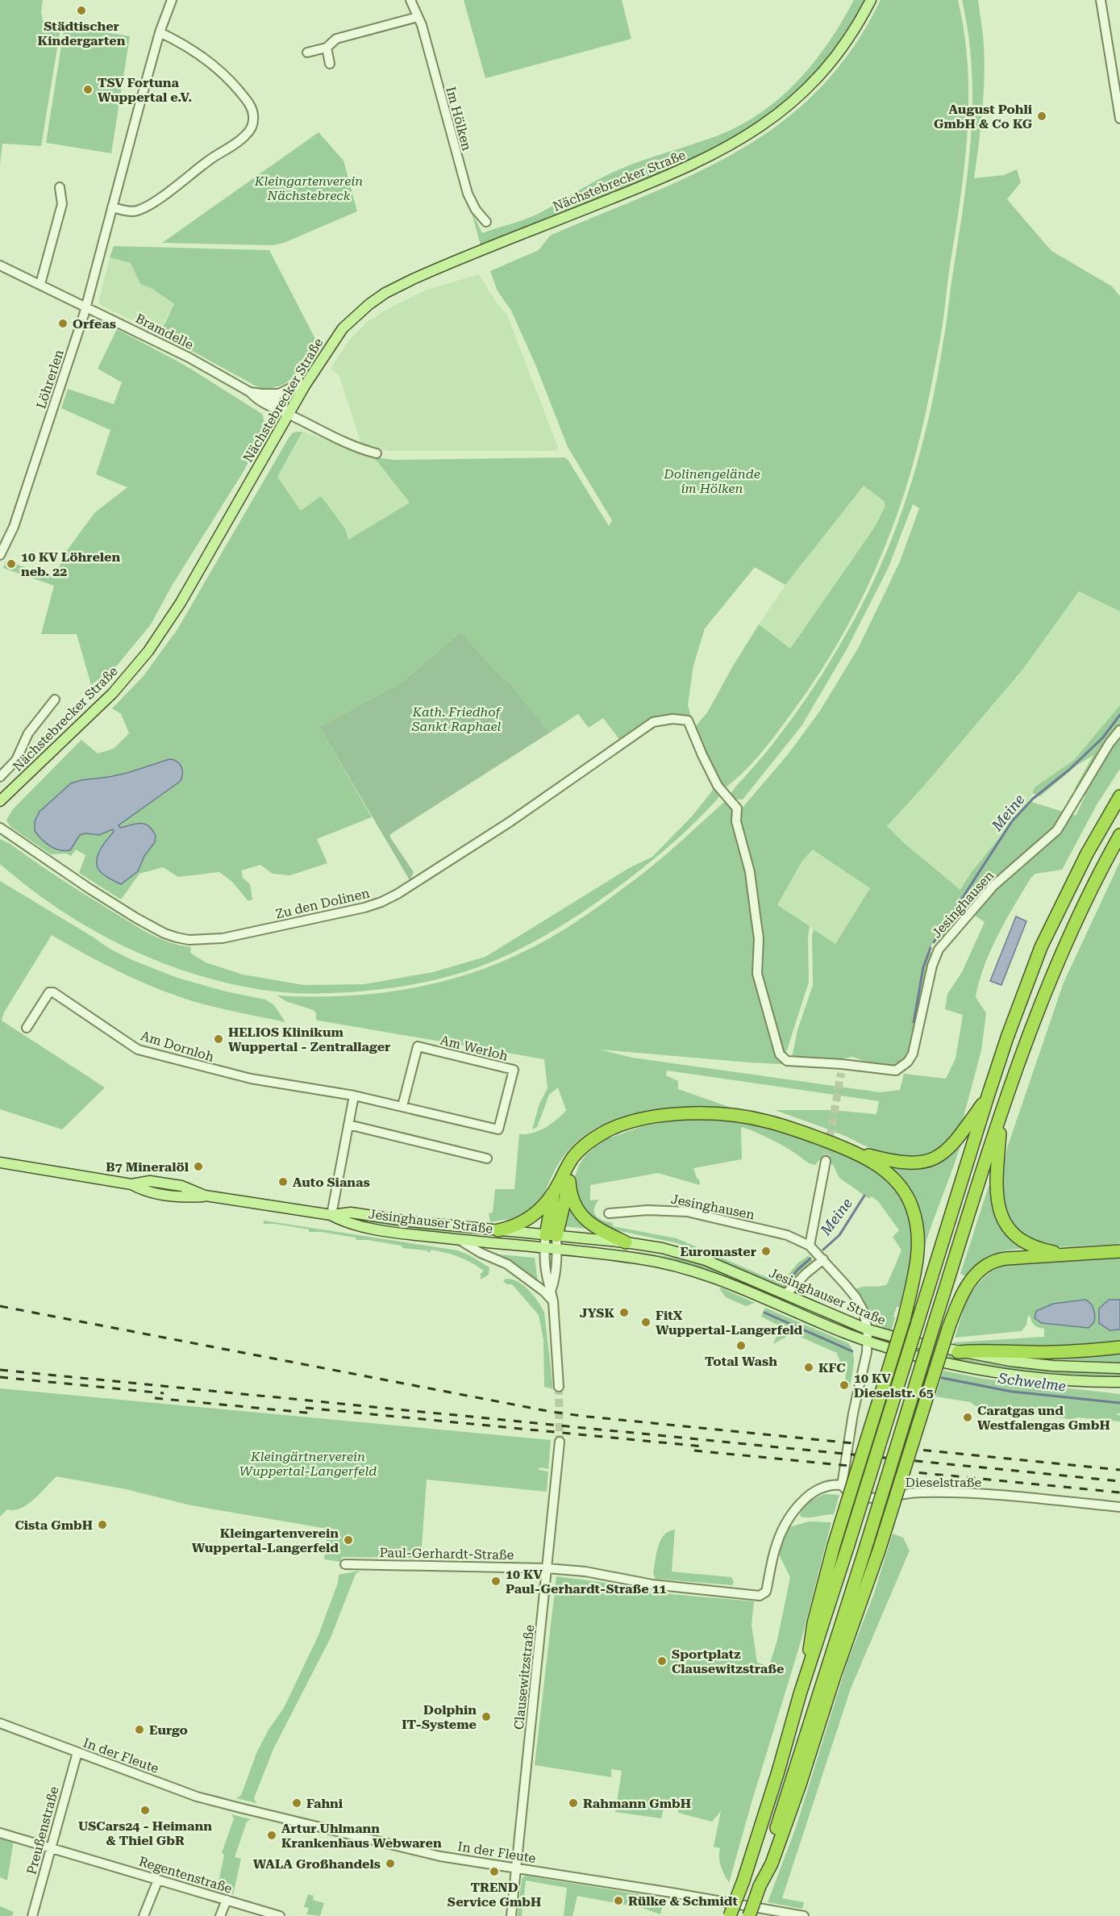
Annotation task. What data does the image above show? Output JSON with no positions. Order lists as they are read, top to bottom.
{
  "streets": {
    "main road": ["Nächstebrecker Straße", "Jesinghauser Straße"],
    "street": [
      "Im Hölken",
      "Bramdelle",
      "Löhrerlen",
      "Zu den Dolinen",
      "Jesinghausen",
      "Am Dornloh",
      "Am Werloh",
      "Dieselstraße",
      "Paul-Gerhardt-Straße",
      "Clausewitzstraße",
      "In der Fleute",
      "Preußenstraße",
      "Regentenstraße"
    ]
  },
  "crossings": [
    ["Nächstebrecker Straße", "Bramdelle"],
    ["Bramdelle", "Löhrerlen"],
    ["Zu den Dolinen", "Jesinghausen"],
    ["Jesinghausen", "Jesinghauser Straße"],
    ["Am Dornloh", "Am Werloh"],
    ["Dieselstraße", "Paul-Gerhardt-Straße"],
    ["Paul-Gerhardt-Straße", "Clausewitzstraße"],
    ["Clausewitzstraße", "In der Fleute"],
    ["In der Fleute", "Preußenstraße"],
    ["Preußenstraße", "Regentenstraße"]
  ],
  "water": ["Meine", "Schwelme"],
  "parks": [
    "Kleingartenverein Nächstebreck",
    "Dolinengelände im Hölken",
    "Kath. Friedhof Sankt Raphael",
    "Kleingärtnerverein Wuppertal-Langerfeld"
  ],
  "places": [
    "Städtischer Kindergarten",
    "TSV Fortuna Wuppertal e.V.",
    "August Pohli GmbH & Co KG",
    "Orfeas",
    "10 KV Löhrelen neb. 22",
    "HELIOS Klinikum Wuppertal - Zentrallager",
    "B7 Mineralöl",
    "Auto Sianas",
    "Euromaster",
    "JYSK",
    "FitX Wuppertal-Langerfeld",
    "Total Wash",
    "KFC",
    "10 KV Dieselstr. 65",
    "Caratgas und Westfalengas GmbH",
    "Cista GmbH",
    "Kleingartenverein Wuppertal-Langerfeld",
    "10 KV Paul-Gerhardt-Straße 11",
    "Sportplatz Clausewitzstraße",
    "Dolphin IT-Systeme",
    "Eurgo",
    "Fahni",
    "Rahmann GmbH",
    "USCars24 - Heimann & Thiel GbR",
    "Artur Uhlmann Krankenhaus Webwaren",
    "WALA Großhandels",
    "TREND Service GmbH",
    "Rülke & Schmidt"
  ]
}
